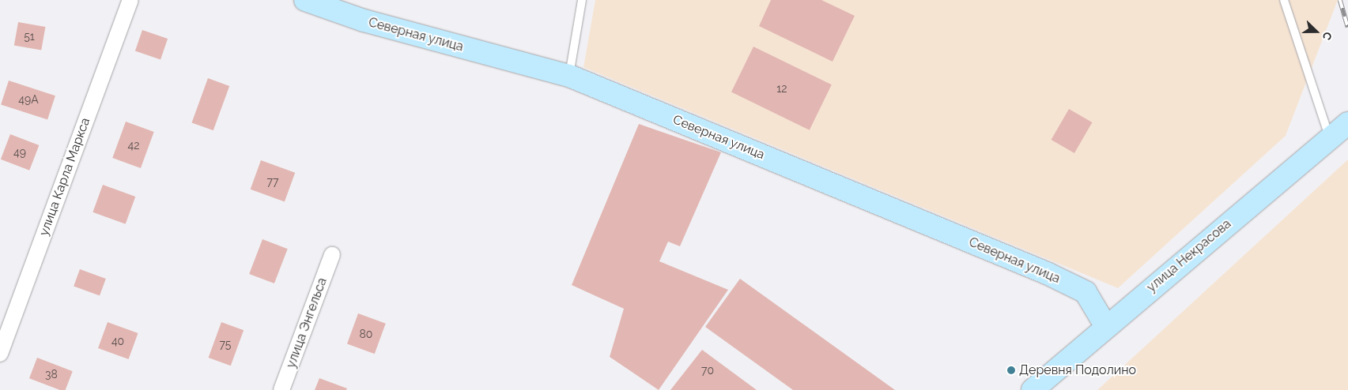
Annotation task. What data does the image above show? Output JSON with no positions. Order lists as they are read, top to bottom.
{
  "streets": {
    "street": [
      "Северная улица",
      "улица Карла Маркса",
      "улица Некрасова",
      "улица Энгельса"
    ]
  },
  "crossings": [
    ["Северная улица", "улица Некрасова"]
  ],
  "places": ["Деревня Подолино"],
  "house_numbers": [
    "51",
    "12",
    "49А",
    "42",
    "49",
    "77",
    "80",
    "40",
    "75",
    "70",
    "38"
  ],
  "north": "right"
}
